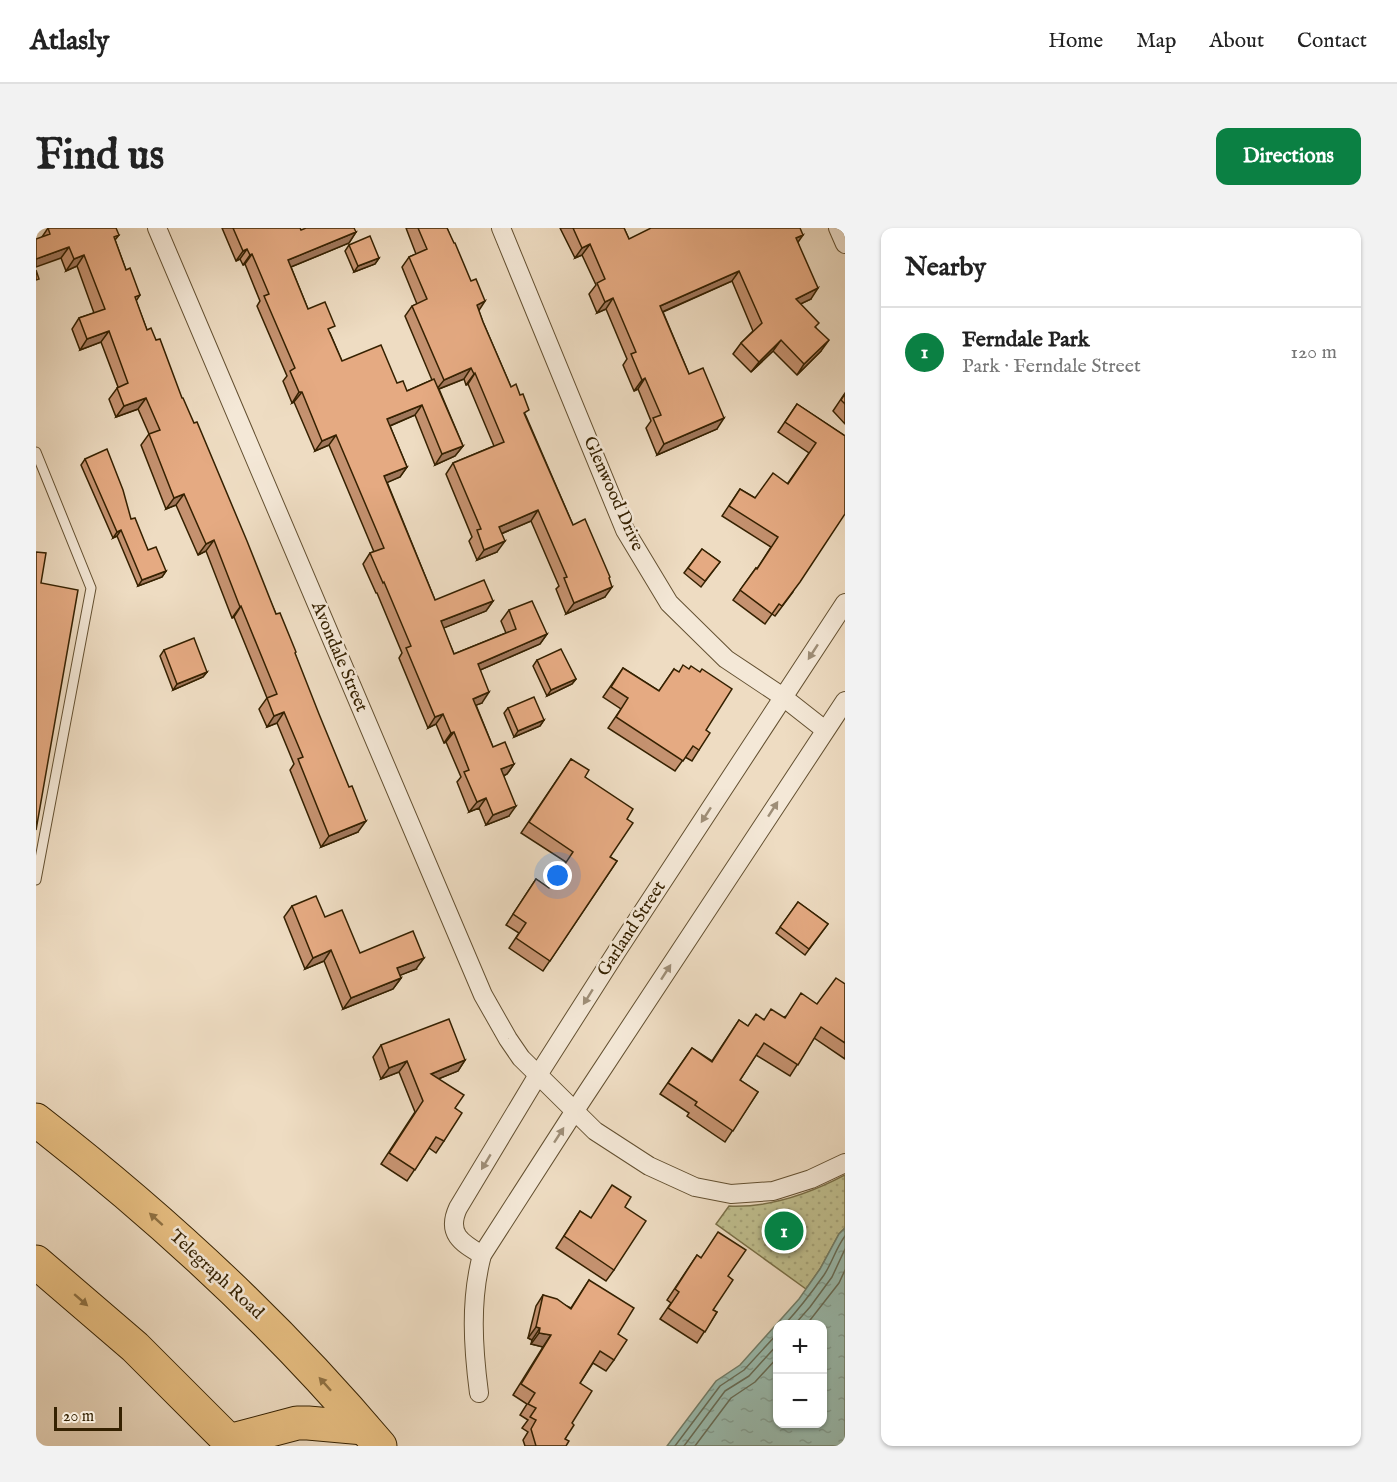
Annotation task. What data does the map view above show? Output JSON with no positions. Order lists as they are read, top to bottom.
{
  "streets": {
    "highway": ["Telegraph Road"],
    "street": ["Glenwood Drive", "Avondale Street", "Garland Street"]
  },
  "crossings": [
    ["Glenwood Drive", "Garland Street"],
    ["Avondale Street", "Garland Street"]
  ],
  "scale_bar": "20 m",
  "page": {
    "header": "Atlasly",
    "nav": [
      "Home",
      "Map",
      "About",
      "Contact"
    ],
    "buttons": "Directions",
    "title": "Find us",
    "heading": "Nearby",
    "list": [
      {
        "mark": "1",
        "name": "Ferndale Park",
        "note": "Park · Ferndale Street",
        "value": "120 m"
      }
    ],
    "pins": "1",
    "map_buttons": ["+", "−"],
    "scale": "20 m"
  }
}
